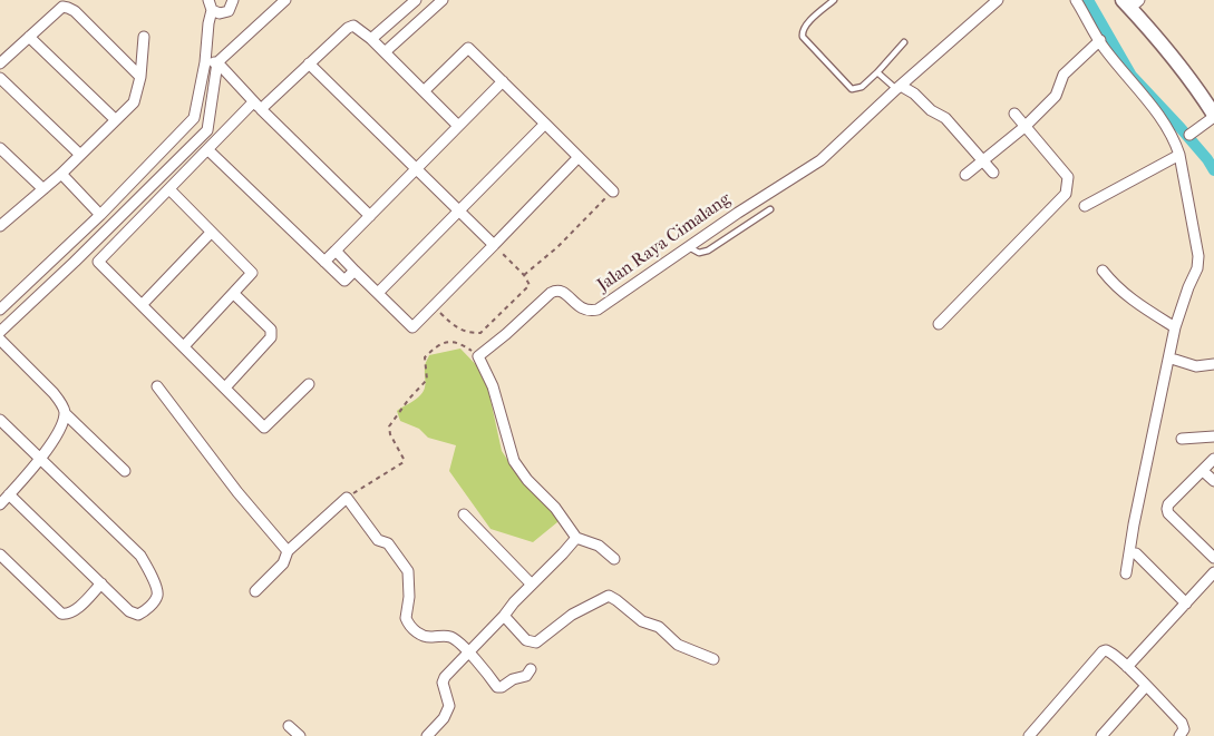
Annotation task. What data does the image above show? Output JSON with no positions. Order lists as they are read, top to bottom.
{
  "streets": {
    "street": ["Jalan Raya Cimalang"]
  }
}
